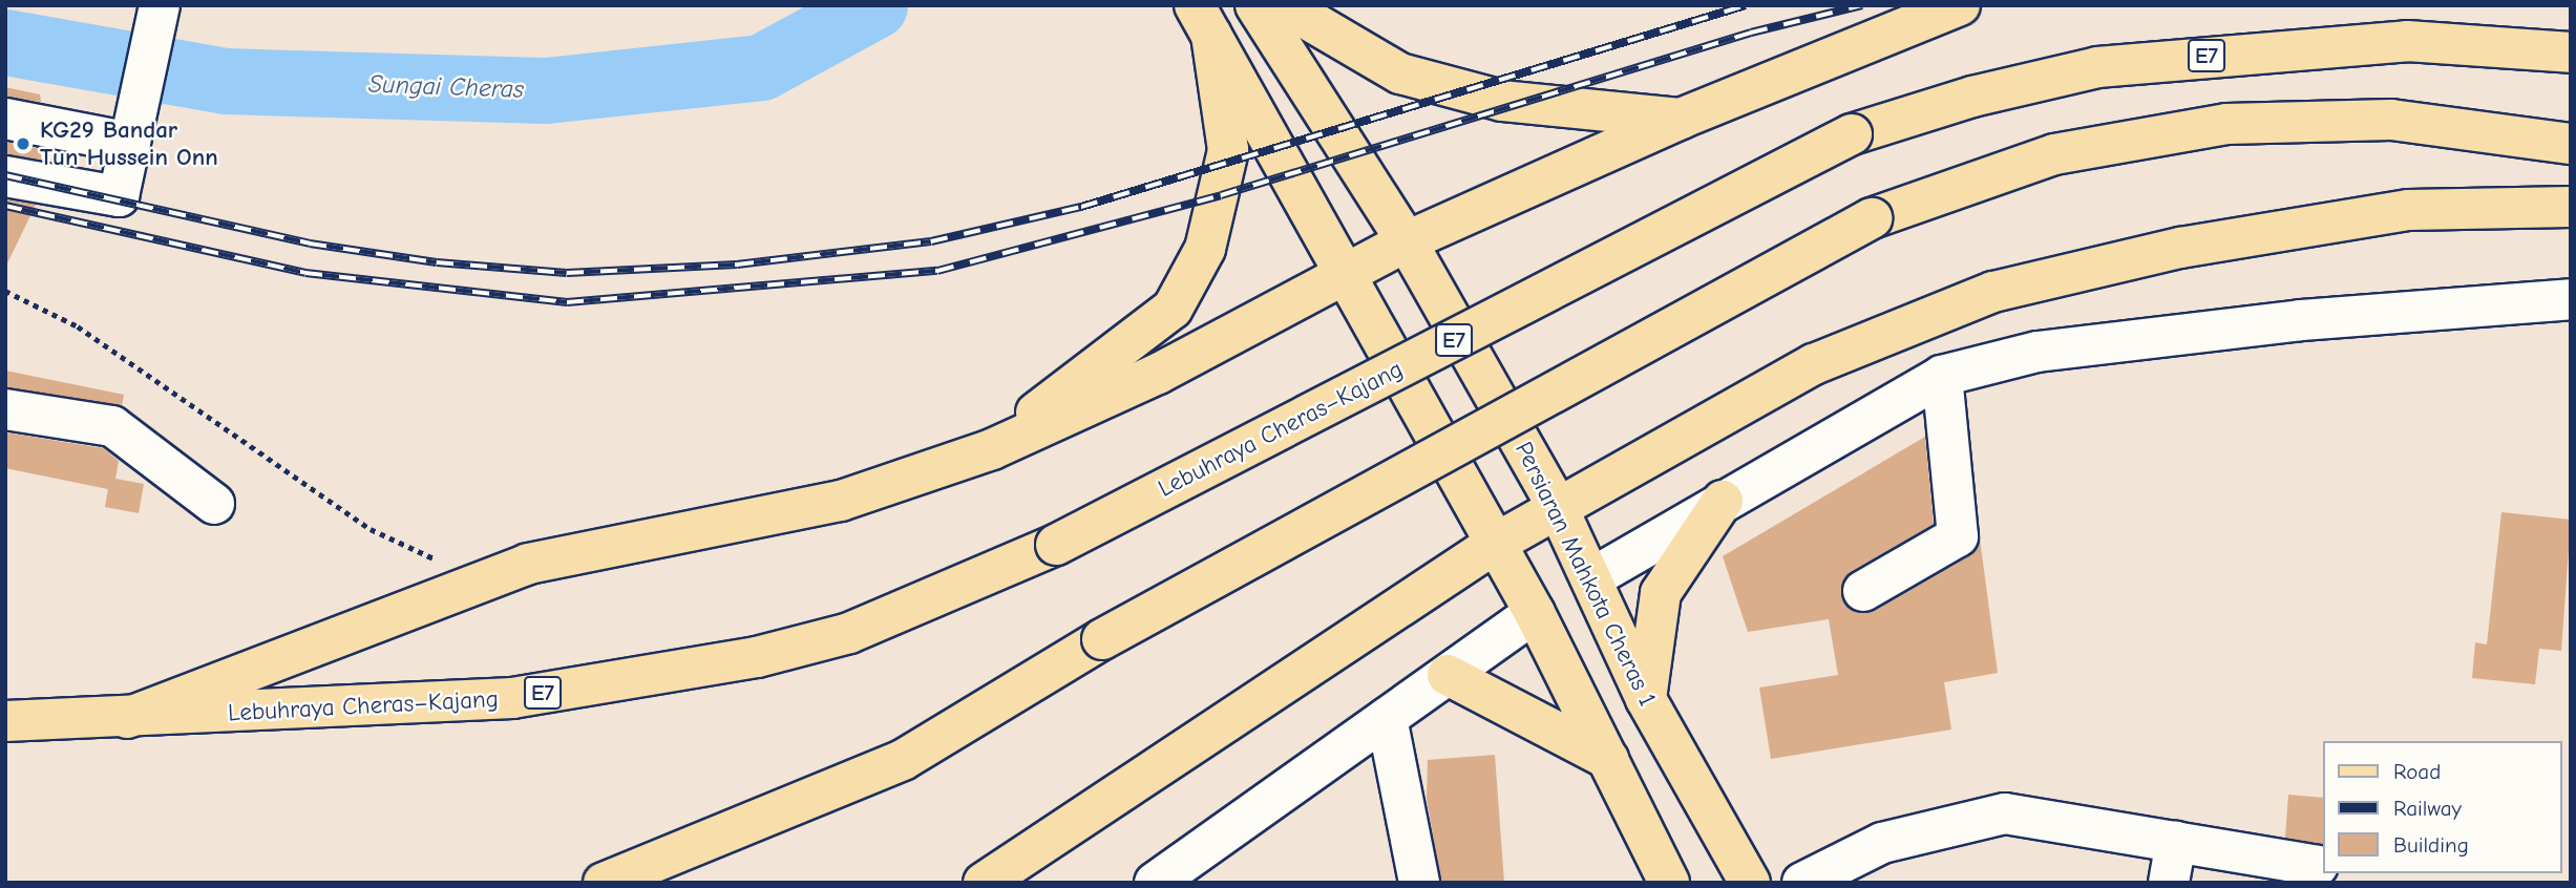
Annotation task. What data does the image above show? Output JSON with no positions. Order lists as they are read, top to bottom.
{
  "streets": {
    "main road": ["E7", "Lebuhraya Cheras–Kajang", "Persiaran Mahkota Cheras 1"]
  },
  "water": ["Sungai Cheras"],
  "places": ["KG29 Bandar Tun Hussein Onn"],
  "legend": ["Road", "Railway", "Building"]
}
